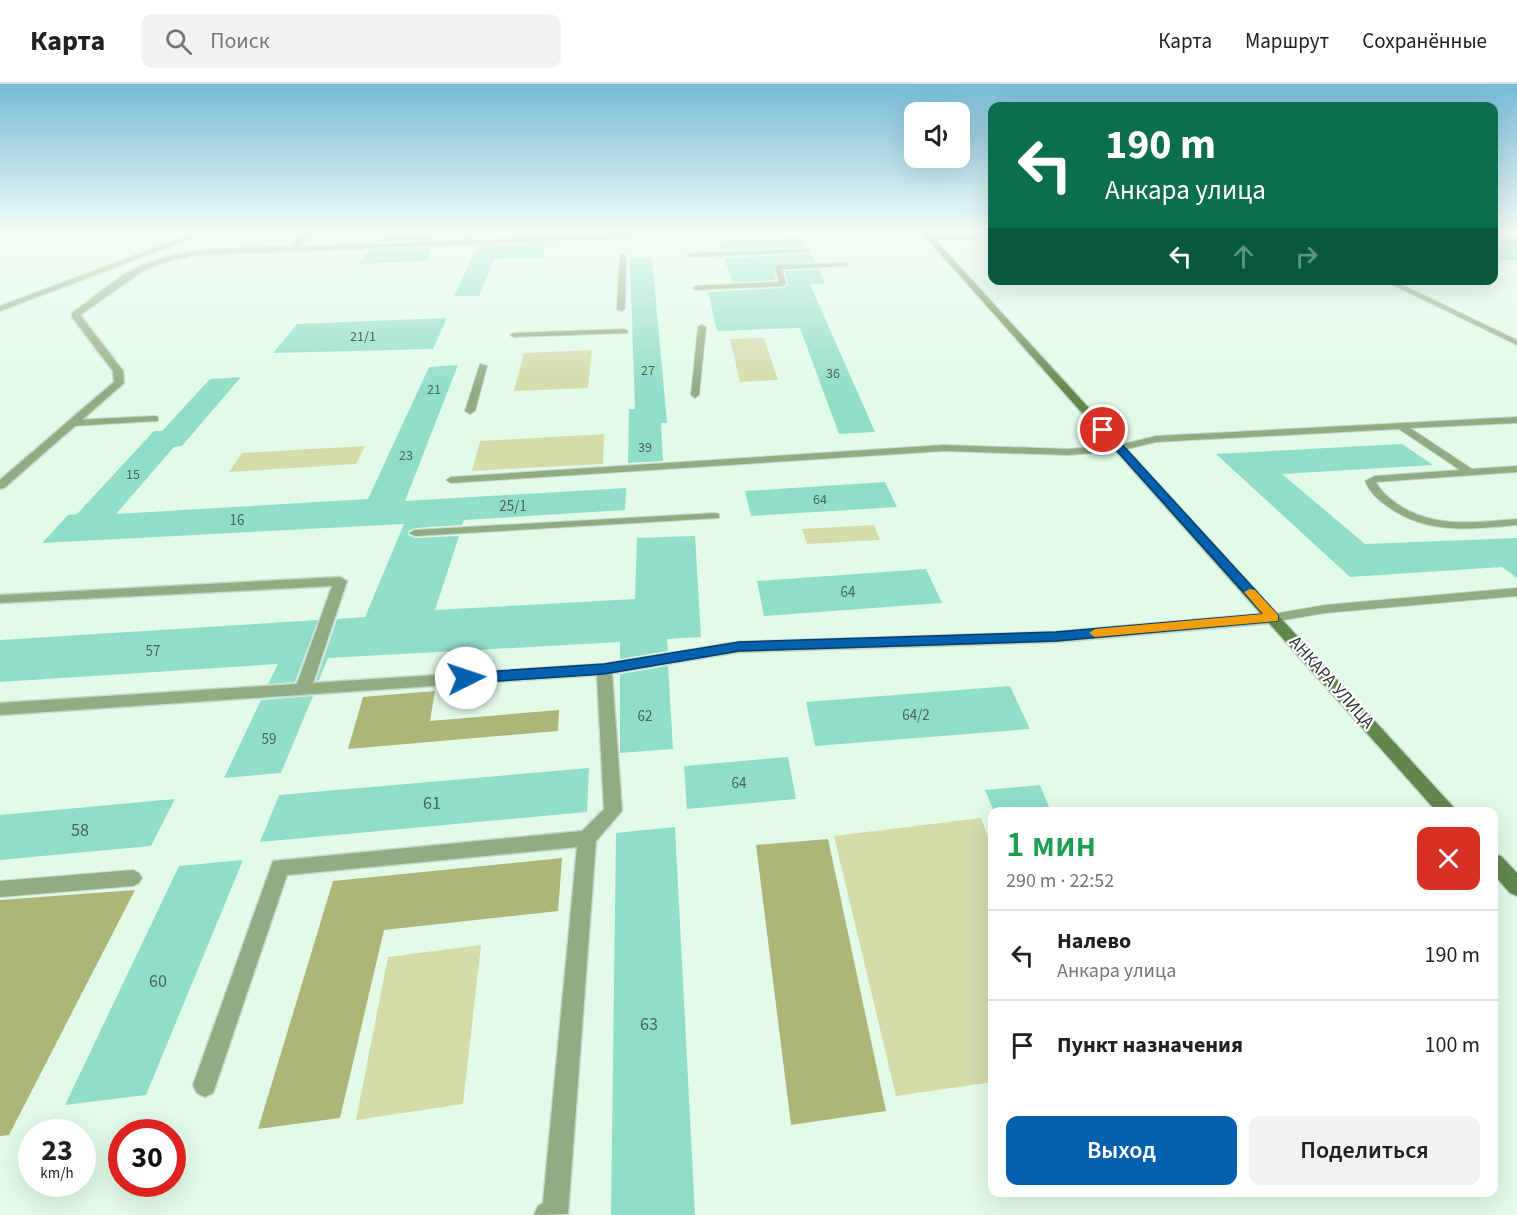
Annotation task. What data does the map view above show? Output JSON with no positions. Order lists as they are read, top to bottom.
{
  "streets": {
    "main road": ["АНКАРА УЛИЦА"]
  },
  "house_numbers": [
    "21/1",
    "27",
    "36",
    "21",
    "39",
    "23",
    "15",
    "64",
    "25/1",
    "16",
    "64",
    "57",
    "64/2",
    "62",
    "59",
    "64",
    "61",
    "58",
    "60",
    "63"
  ],
  "page": {
    "header": "Карта",
    "search": "Поиск",
    "nav": ["Карта", "Маршрут", "Сохранённые"],
    "turn": ["190 m", "Анкара улица"],
    "heading": ["1 мин", "290 m · 22:52"],
    "list": [
      {
        "name": "Налево",
        "note": "Анкара улица",
        "value": "190 m"
      },
      {
        "name": "Пункт назначения",
        "value": "100 m"
      }
    ],
    "buttons": ["Выход", "Поделиться"],
    "speed": "23 km/h",
    "limit": "30"
  }
}
